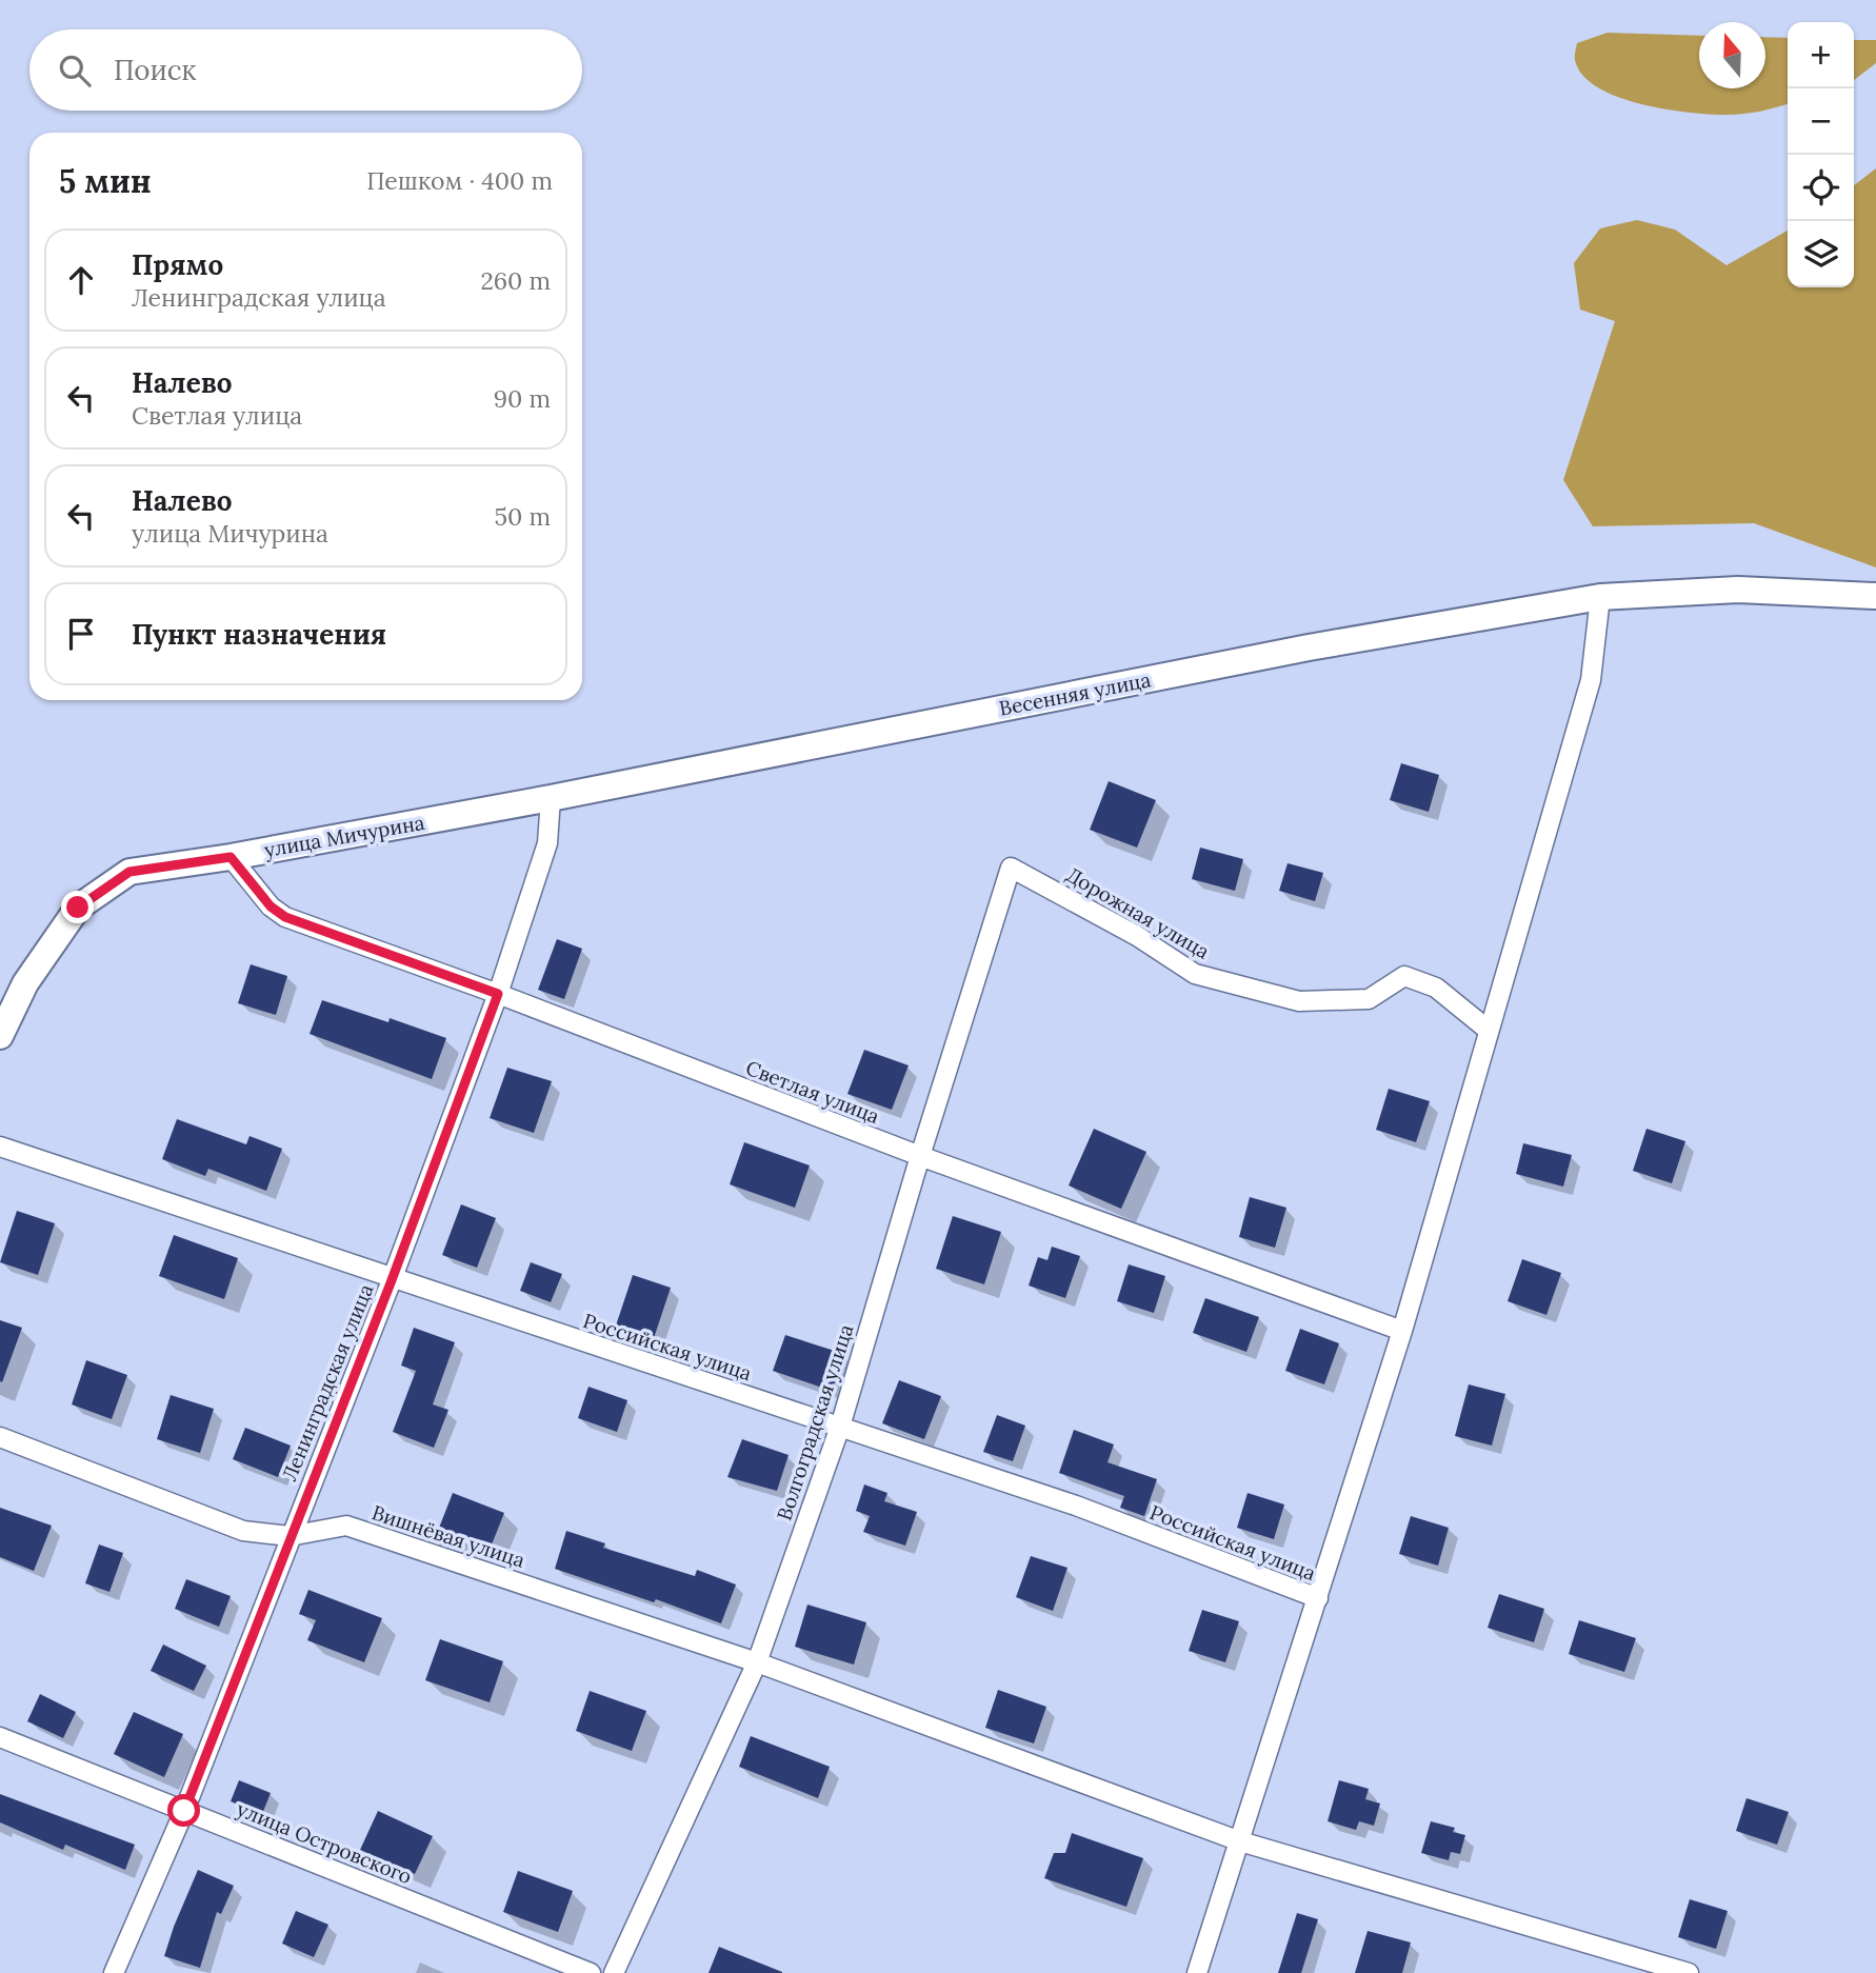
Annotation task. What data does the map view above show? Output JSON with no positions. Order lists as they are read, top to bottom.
{
  "streets": {
    "street": [
      "Весенняя улица",
      "улица Мичурина",
      "Дорожная улица",
      "Светлая улица",
      "Российская улица",
      "Ленинградская улица",
      "Волгоградская улица",
      "Вишнёвая улица",
      "улица Островского"
    ]
  },
  "crossings": [
    ["Весенняя улица", "улица Мичурина"],
    ["Весенняя улица", "Ленинградская улица"],
    ["улица Мичурина", "Светлая улица"],
    ["улица Мичурина", "Ленинградская улица"],
    ["Дорожная улица", "Волгоградская улица"],
    ["Светлая улица", "Ленинградская улица"],
    ["Светлая улица", "Волгоградская улица"],
    ["Российская улица", "Ленинградская улица"],
    ["Российская улица", "Волгоградская улица"],
    ["Ленинградская улица", "Вишнёвая улица"],
    ["Ленинградская улица", "улица Островского"],
    ["Волгоградская улица", "Вишнёвая улица"]
  ],
  "north": "top",
  "page": {
    "map_buttons": ["+", "−"],
    "search": "Поиск",
    "heading": ["5 мин", "Пешком · 400 m"],
    "list": [
      ["Прямо", "Ленинградская улица", "260 m"],
      ["Налево", "Светлая улица", "90 m"],
      ["Налево", "улица Мичурина", "50 m"],
      "Пункт назначения"
    ]
  }
}
